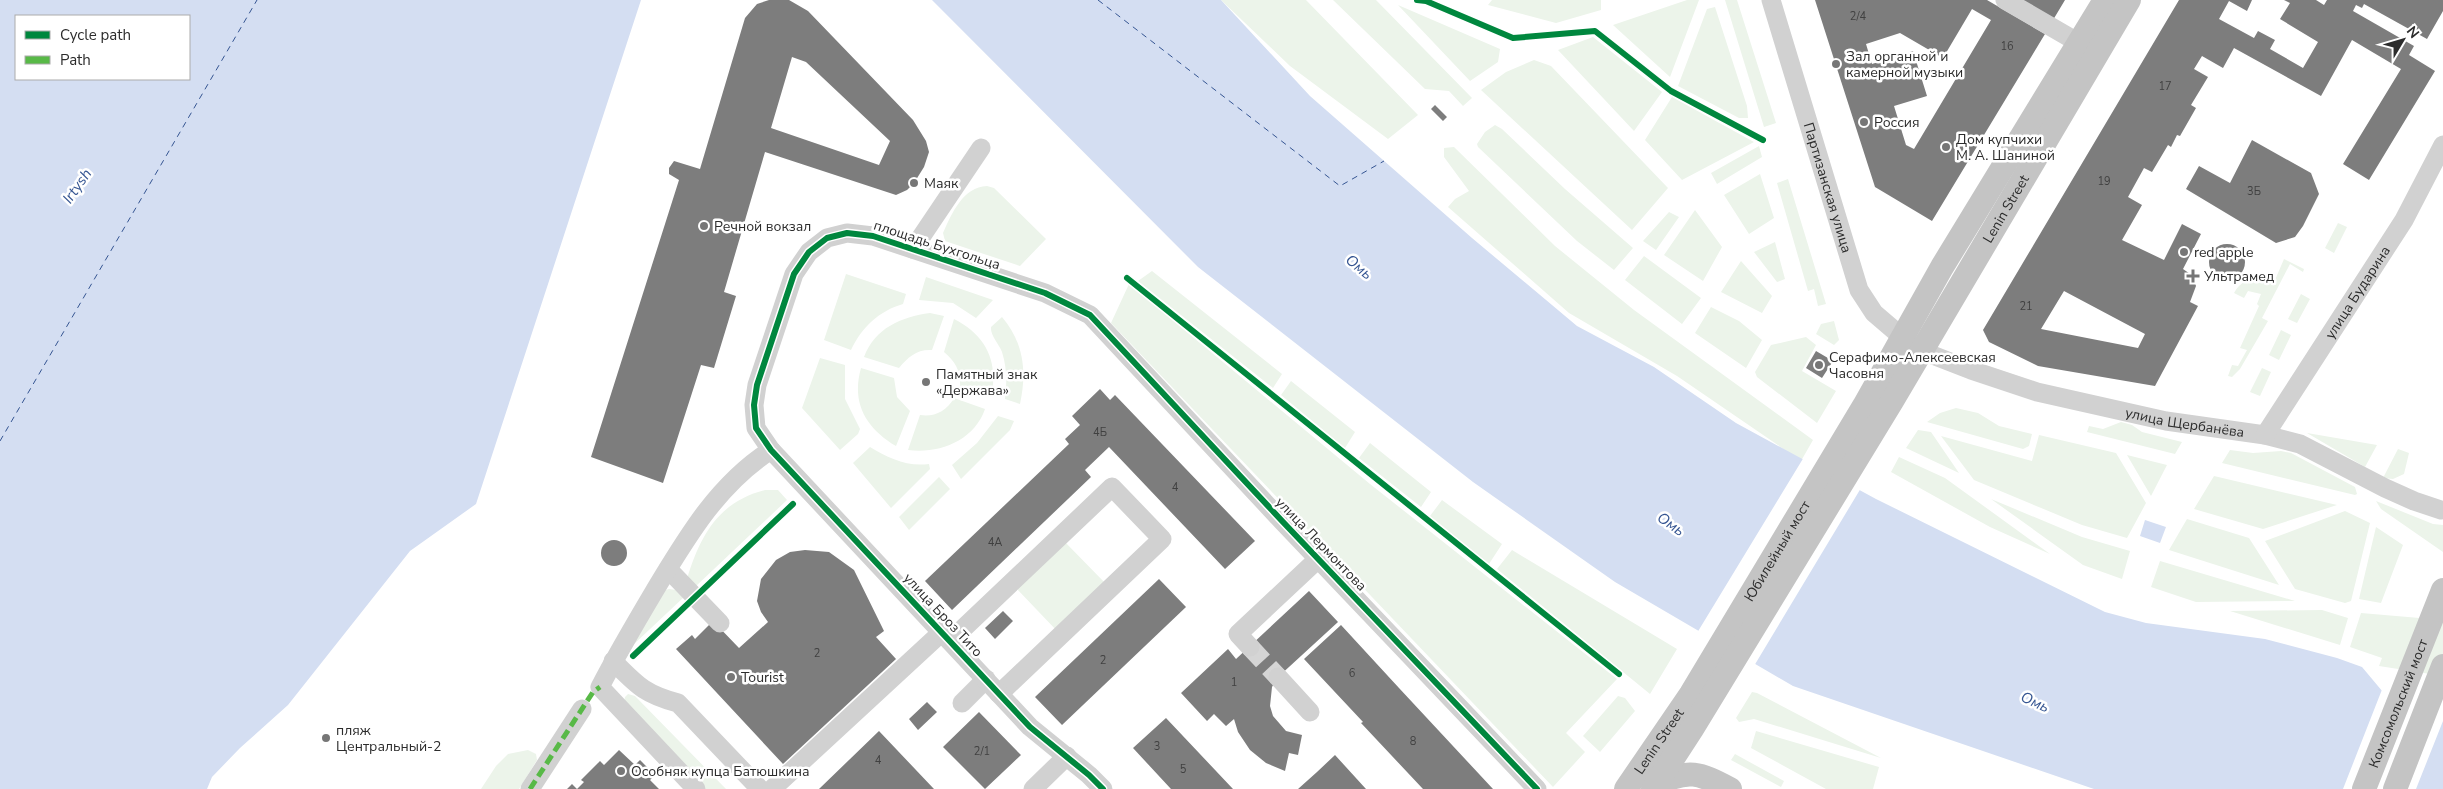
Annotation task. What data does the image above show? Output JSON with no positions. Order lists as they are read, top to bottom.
{
  "streets": {
    "main road": ["Lenin Street", "Юбилейный мост", "Комсомольский мост"],
    "street": [
      "Партизанская улица",
      "площадь Бухгольца",
      "улица Бударина",
      "улица Щербанёва",
      "улица Лермонтова",
      "улица Броз Тито"
    ]
  },
  "crossings": [
    ["Партизанская улица", "Lenin Street"],
    ["Партизанская улица", "улица Щербанёва"],
    ["Lenin Street", "улица Щербанёва"],
    ["Lenin Street", "Юбилейный мост"],
    ["площадь Бухгольца", "улица Лермонтова"],
    ["площадь Бухгольца", "улица Броз Тито"],
    ["улица Бударина", "улица Щербанёва"]
  ],
  "water": ["Irtysh", "Омь"],
  "places": {
    "other": [
      "Зал органной и камерной музыки",
      "Россия",
      "Дом купчихи М. А. Шаниной",
      "Маяк",
      "Речной вокзал",
      "red apple",
      "Серафимо-Алексеевская Часовня",
      "Памятный знак «Держава»",
      "Tourist",
      "пляж Центральный-2",
      "Особняк купца Батюшкина"
    ],
    "health": ["Ультрамед"]
  },
  "house_numbers": [
    "2/4",
    "16",
    "17",
    "19",
    "3Б",
    "21",
    "4Б",
    "4",
    "4А",
    "2",
    "2",
    "6",
    "1",
    "8",
    "3",
    "2/1",
    "4",
    "5"
  ],
  "legend": ["Cycle path", "Path"],
  "north": "top right"
}
